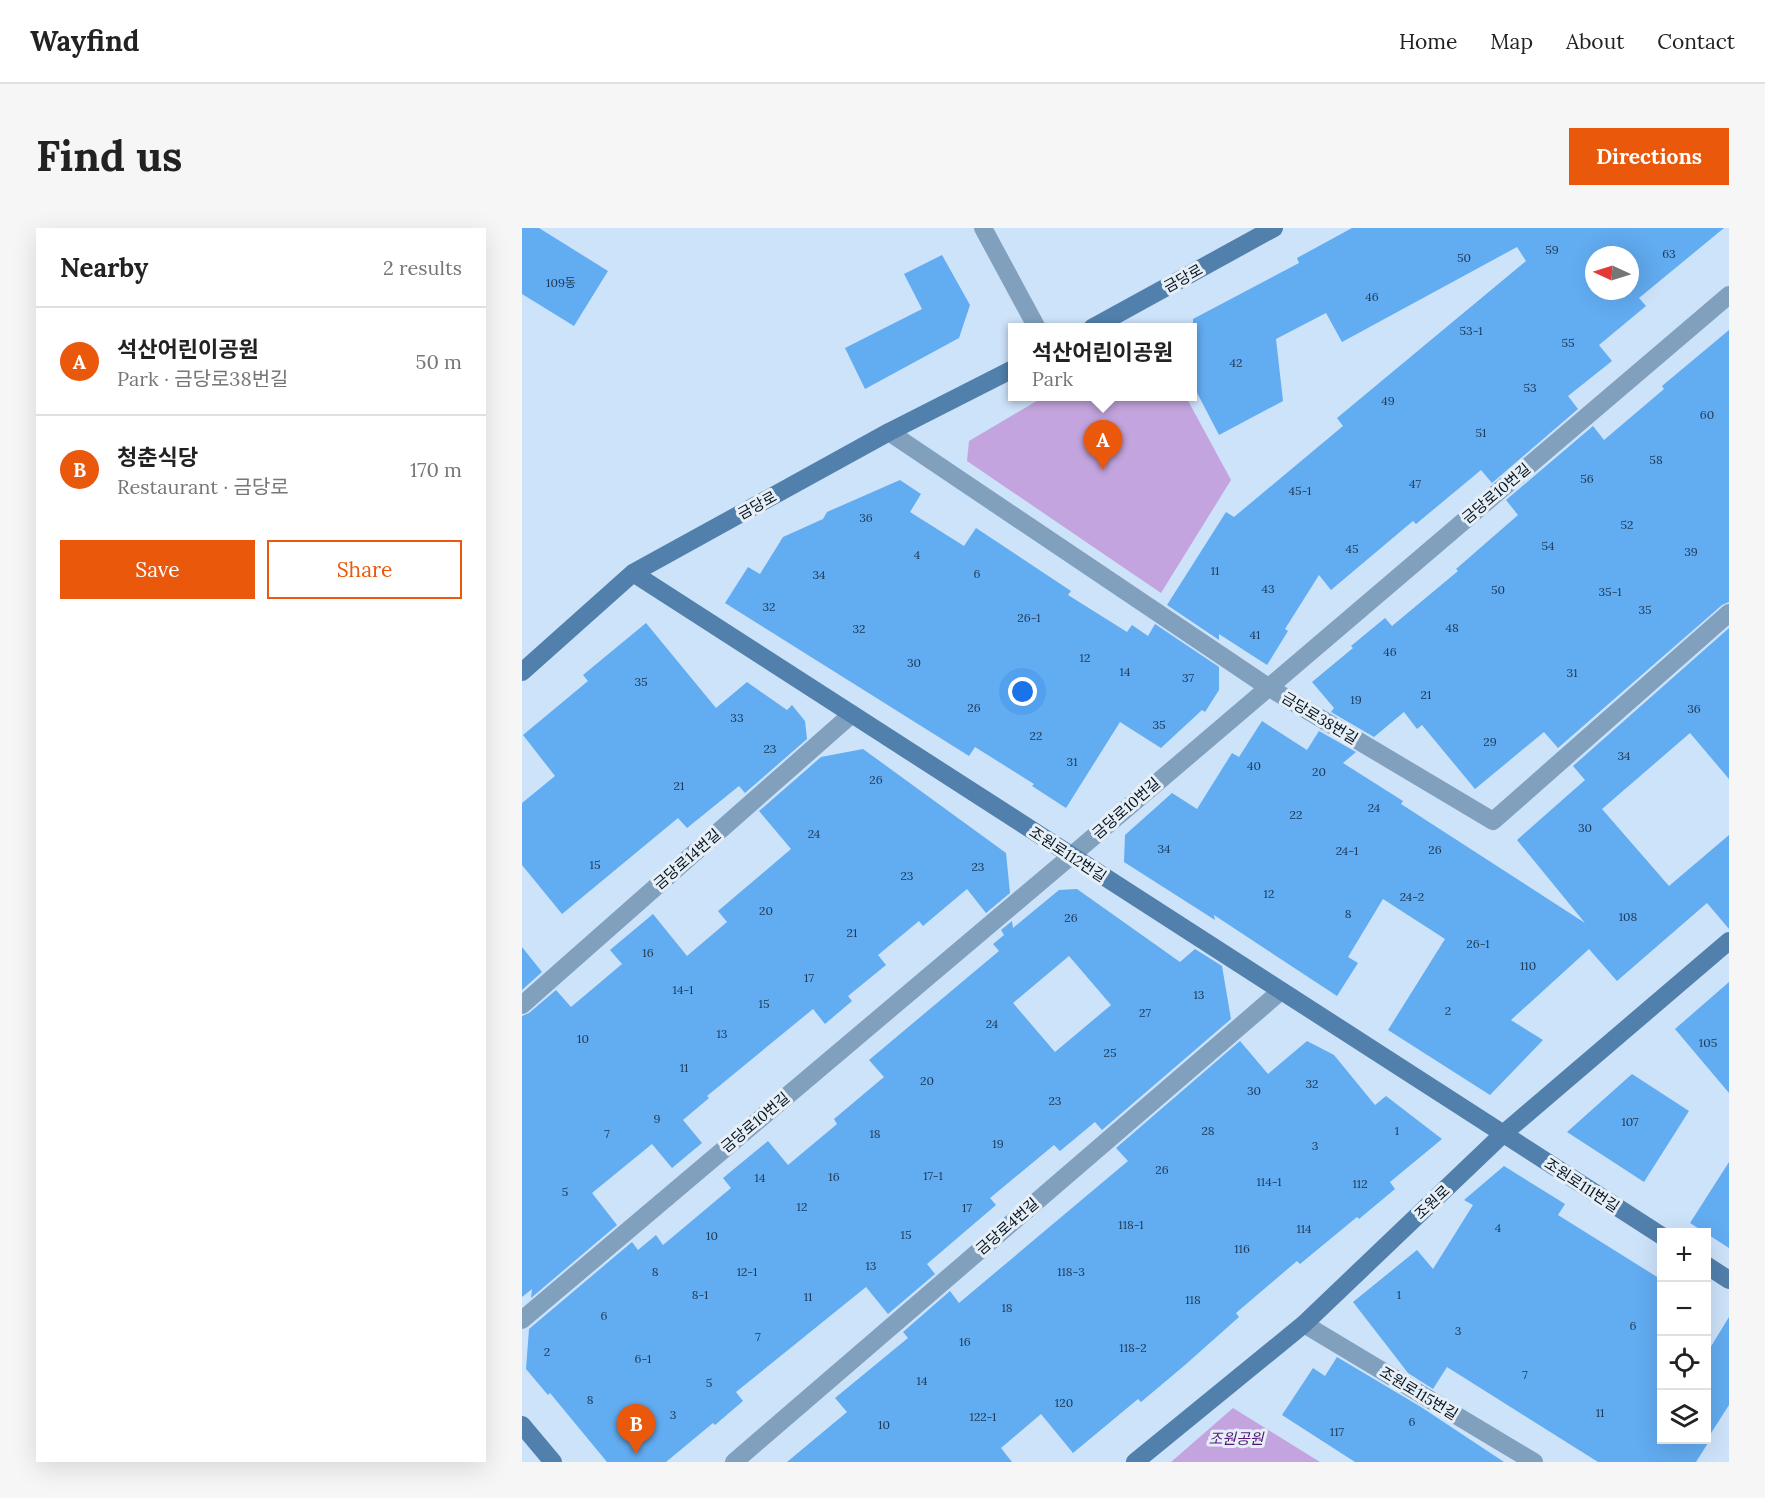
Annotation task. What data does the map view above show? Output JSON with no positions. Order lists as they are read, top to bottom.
{
  "streets": {
    "street": [
      "금당로",
      "금당로10번길",
      "금당로38번길",
      "조원로112번길",
      "금당로14번길",
      "조원로111번길",
      "조원로",
      "금당로4번길",
      "조원로115번길"
    ]
  },
  "crossings": [
    ["금당로", "금당로38번길"],
    ["금당로", "조원로112번길"],
    ["금당로10번길", "금당로38번길"],
    ["금당로10번길", "조원로112번길"],
    ["조원로112번길", "금당로14번길"],
    ["조원로112번길", "조원로111번길"],
    ["조원로112번길", "조원로"],
    ["조원로112번길", "금당로4번길"],
    ["조원로111번길", "조원로"],
    ["조원로", "조원로115번길"]
  ],
  "parks": ["조원공원"],
  "house_numbers": [
    "59",
    "63",
    "50",
    "109동",
    "46",
    "53-1",
    "55",
    "42",
    "53",
    "49",
    "60",
    "51",
    "58",
    "56",
    "47",
    "45-1",
    "36",
    "52",
    "54",
    "45",
    "39",
    "4",
    "11",
    "6",
    "34",
    "43",
    "50",
    "35-1",
    "32",
    "35",
    "26-1",
    "48",
    "32",
    "41",
    "46",
    "12",
    "30",
    "14",
    "31",
    "37",
    "35",
    "21",
    "19",
    "26",
    "36",
    "33",
    "35",
    "22",
    "29",
    "23",
    "34",
    "31",
    "40",
    "20",
    "26",
    "21",
    "24",
    "22",
    "30",
    "24",
    "34",
    "26",
    "24-1",
    "15",
    "23",
    "23",
    "12",
    "24-2",
    "20",
    "8",
    "108",
    "26",
    "21",
    "26-1",
    "16",
    "110",
    "17",
    "14-1",
    "13",
    "15",
    "2",
    "27",
    "24",
    "13",
    "10",
    "105",
    "25",
    "11",
    "20",
    "32",
    "30",
    "23",
    "9",
    "107",
    "28",
    "1",
    "7",
    "18",
    "19",
    "3",
    "26",
    "17-1",
    "16",
    "14",
    "114-1",
    "112",
    "5",
    "12",
    "17",
    "118-1",
    "4",
    "114",
    "15",
    "10",
    "116",
    "13",
    "8",
    "12-1",
    "118-3",
    "8-1",
    "1",
    "11",
    "118",
    "18",
    "6",
    "6",
    "3",
    "7",
    "16",
    "118-2",
    "2",
    "6-1",
    "7",
    "14",
    "5",
    "8",
    "120",
    "11",
    "3",
    "122-1",
    "6",
    "10",
    "117"
  ],
  "north": "left",
  "page": {
    "header": "Wayfind",
    "nav": [
      "Home",
      "Map",
      "About",
      "Contact"
    ],
    "buttons": [
      "Directions",
      ["Save", "Share"]
    ],
    "title": "Find us",
    "heading": ["Nearby", "2 results"],
    "list": [
      {
        "mark": "A",
        "name": "석산어린이공원",
        "note": "Park · 금당로38번길",
        "value": "50 m"
      },
      {
        "mark": "B",
        "name": "청춘식당",
        "note": "Restaurant · 금당로",
        "value": "170 m"
      }
    ],
    "popup": ["석산어린이공원", "Park"],
    "pins": ["A", "B"],
    "map_buttons": ["+", "−"]
  }
}
